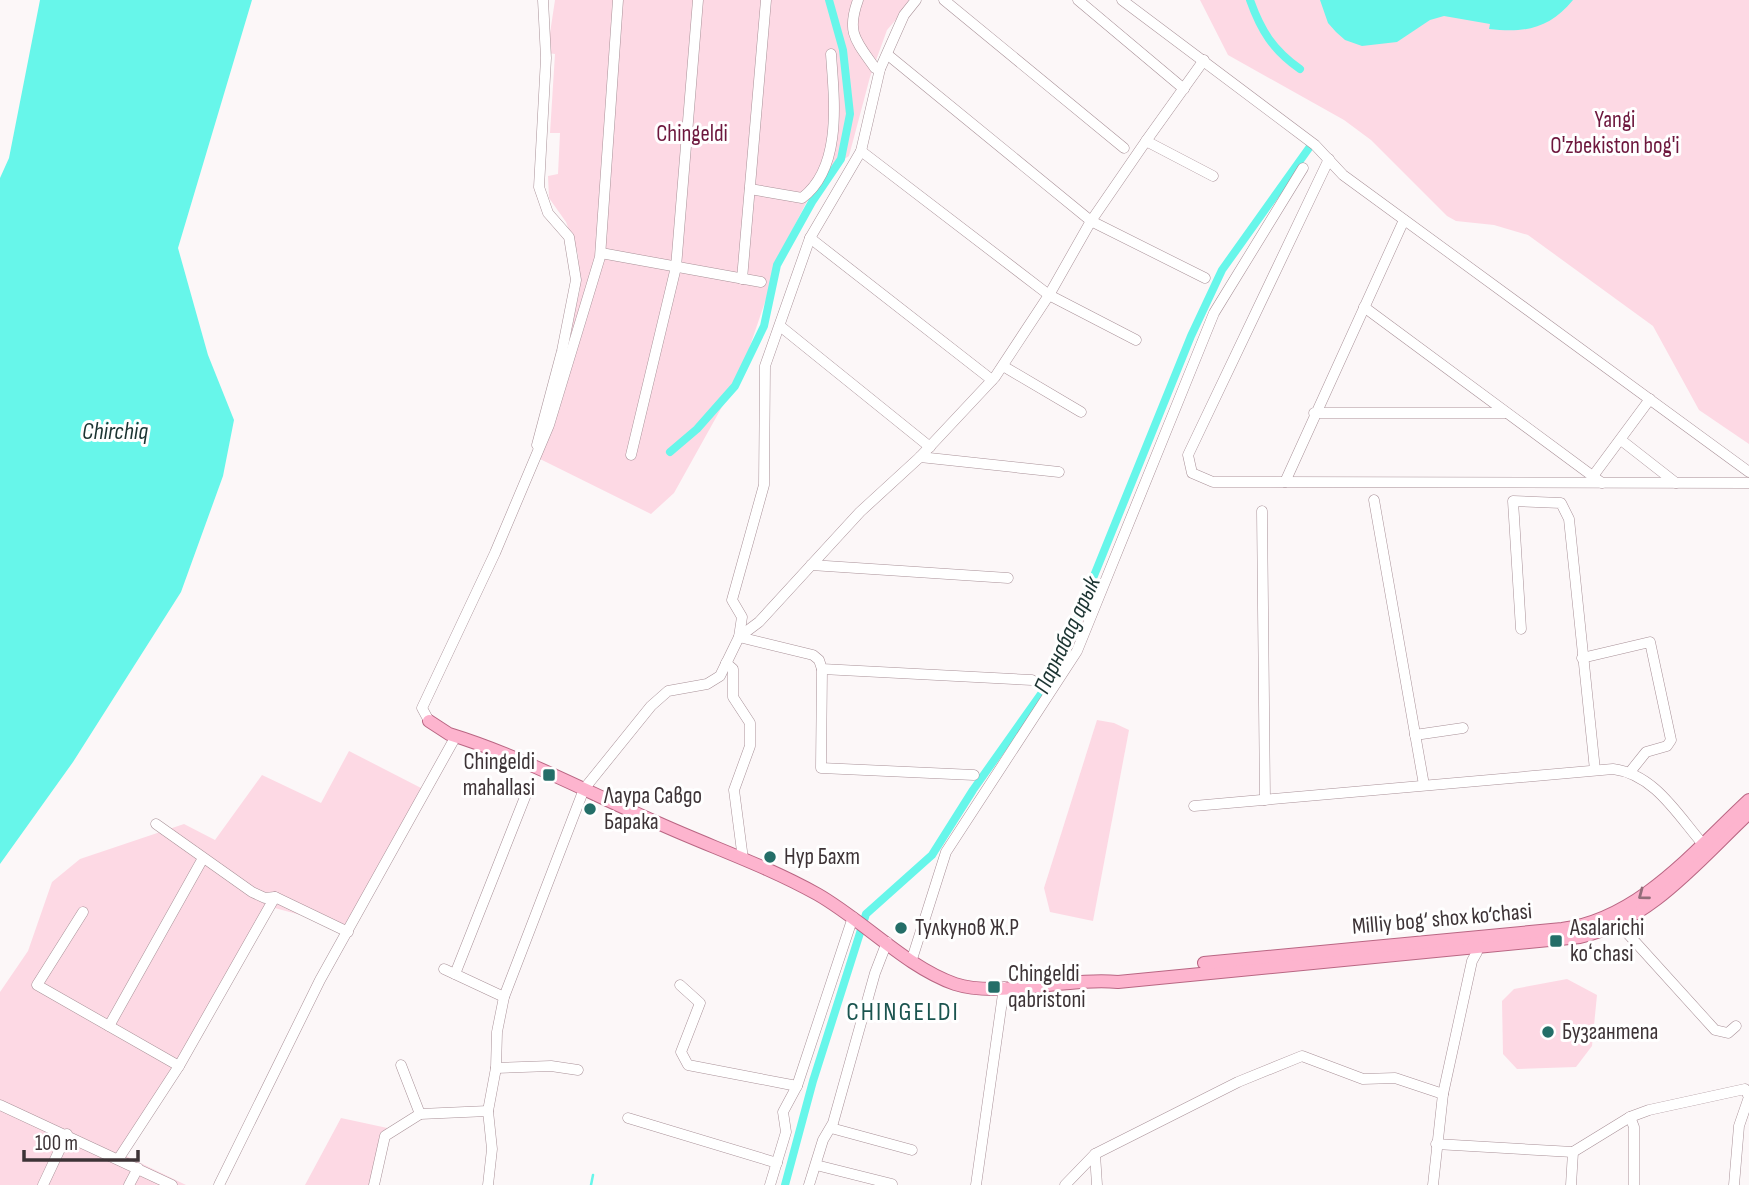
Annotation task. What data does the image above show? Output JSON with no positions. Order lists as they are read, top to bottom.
{
  "streets": {
    "main road": ["Milliy bog‘ shox ko‘chasi"]
  },
  "districts": ["CHINGELDI"],
  "water": ["Chirchiq", "Парнабад арык"],
  "parks": ["Yangi O'zbekiston bog'i", "Chingeldi"],
  "places": {
    "transit": ["Chingeldi mahallasi", "Asalarichi koʻchasi", "Chingeldi qabristoni"],
    "other": [
      "Лаура Савдо Барака",
      "Нур Бахт",
      "Тулкунов Ж.Р",
      "Бузгантепа"
    ]
  },
  "scale_bar": "100 m"
}
